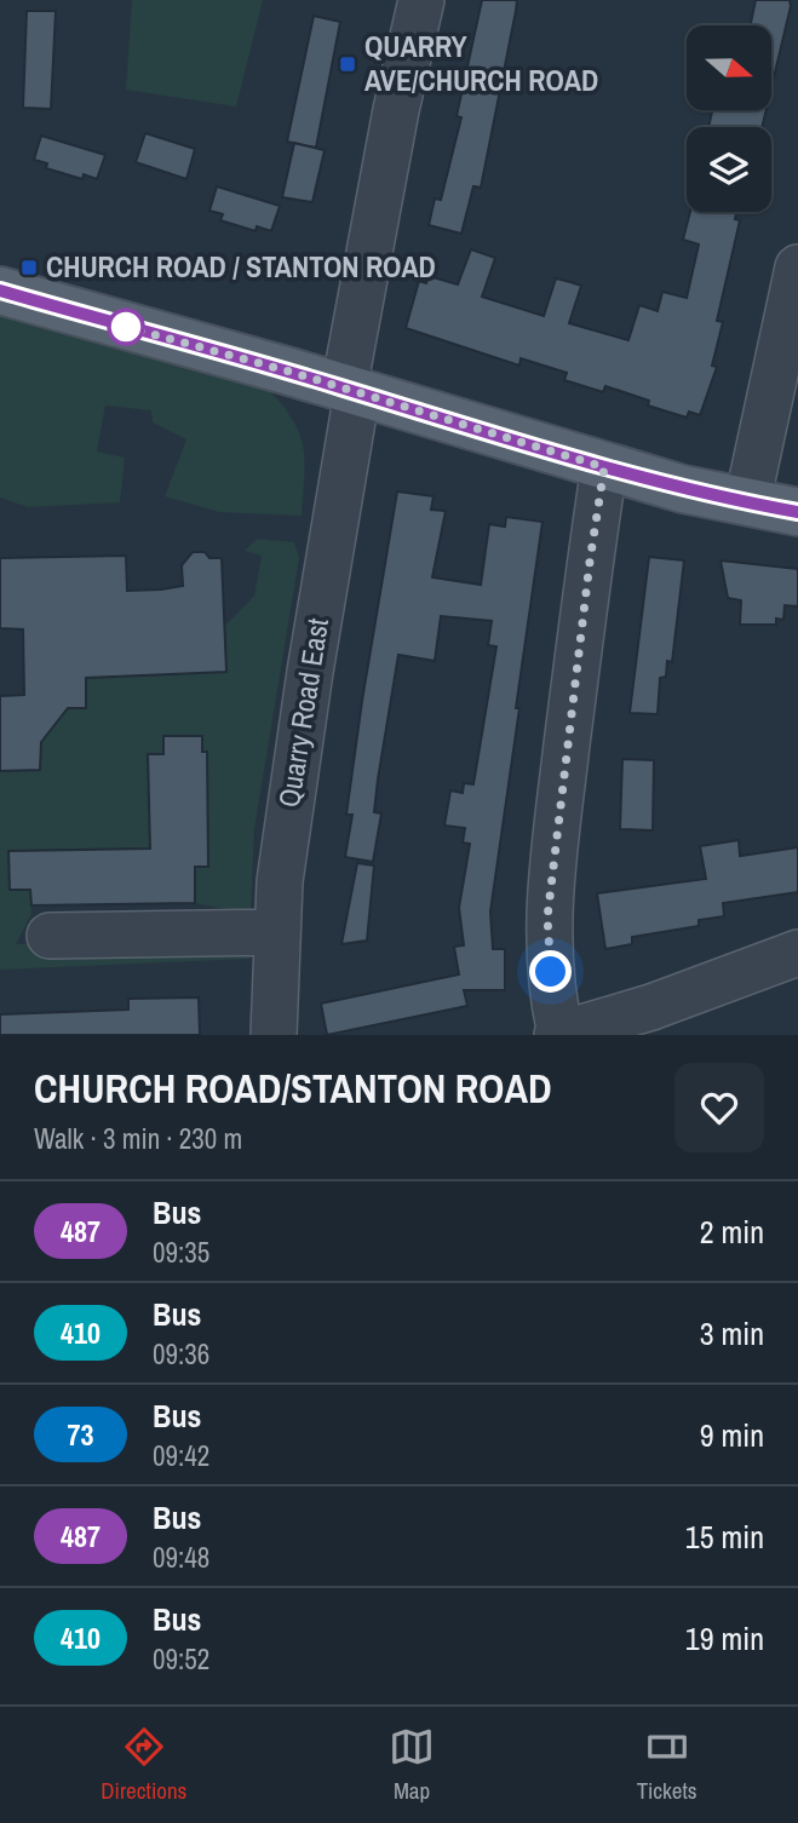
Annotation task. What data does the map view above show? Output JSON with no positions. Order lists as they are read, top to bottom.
{
  "streets": {
    "street": ["Quarry Road East"]
  },
  "places": {
    "transit": ["QUARRY AVE/CHURCH ROAD", "CHURCH ROAD / STANTON ROAD"]
  },
  "lines": ["bus line 487"],
  "north": "right",
  "page": {
    "heading": ["CHURCH ROAD/STANTON ROAD", "Walk · 3 min · 230 m"],
    "list": [
      {
        "mark": "487",
        "name": "Bus",
        "note": "09:35",
        "value": "2 min"
      },
      {
        "mark": "410",
        "name": "Bus",
        "note": "09:36",
        "value": "3 min"
      },
      {
        "mark": "73",
        "name": "Bus",
        "note": "09:42",
        "value": "9 min"
      },
      {
        "mark": "487",
        "name": "Bus",
        "note": "09:48",
        "value": "15 min"
      },
      {
        "mark": "410",
        "name": "Bus",
        "note": "09:52",
        "value": "19 min"
      }
    ],
    "tabs": ["Directions", "Map", "Tickets"]
  }
}
